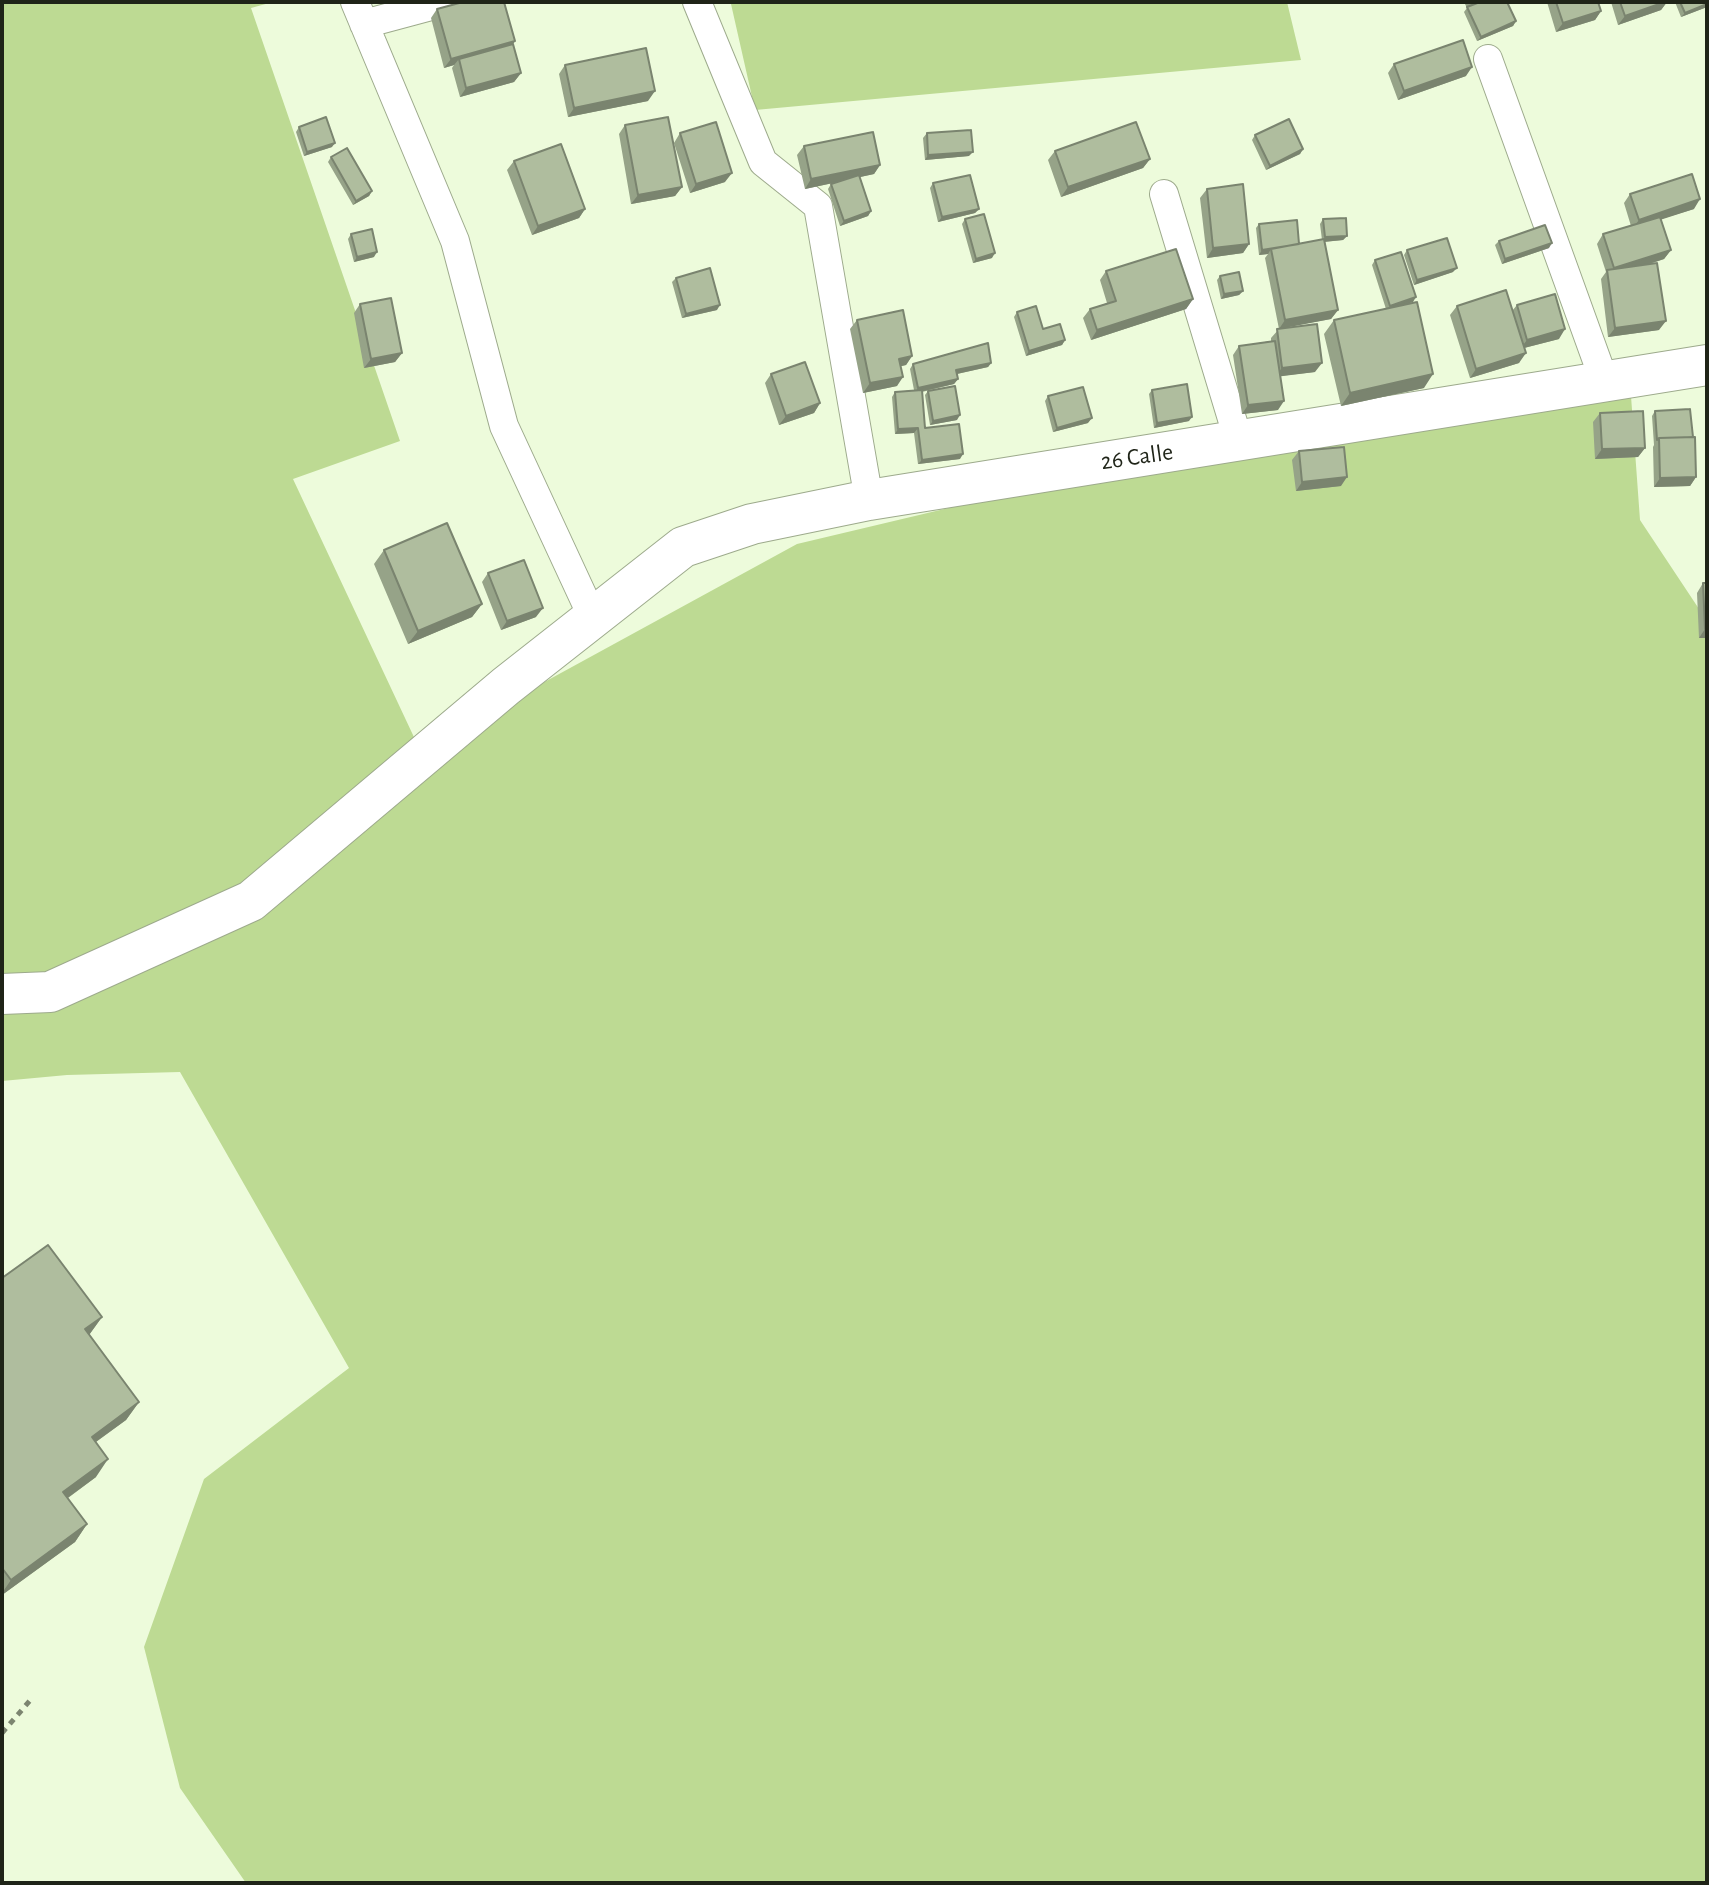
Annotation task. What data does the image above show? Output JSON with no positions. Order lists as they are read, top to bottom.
{
  "streets": {
    "street": ["26 Calle"]
  }
}
